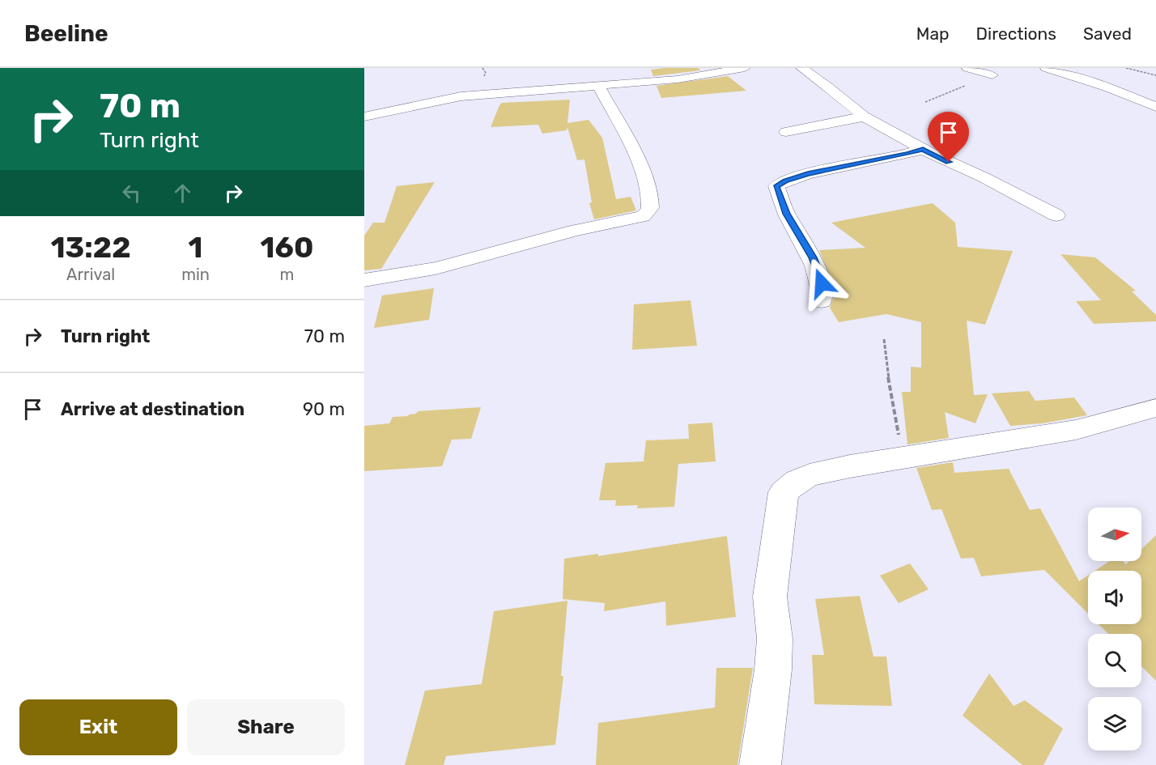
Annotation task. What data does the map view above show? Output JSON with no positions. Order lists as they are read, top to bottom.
{
  "north": "right",
  "page": {
    "header": "Beeline",
    "nav": ["Map", "Directions", "Saved"],
    "turn": ["70 m", "Turn right"],
    "eta": [
      "13:22",
      "Arrival",
      "1",
      "min",
      "160",
      "m"
    ],
    "list": [
      {
        "name": "Turn right",
        "value": "70 m"
      },
      {
        "name": "Arrive at destination",
        "value": "90 m"
      }
    ],
    "buttons": ["Exit", "Share"]
  }
}
